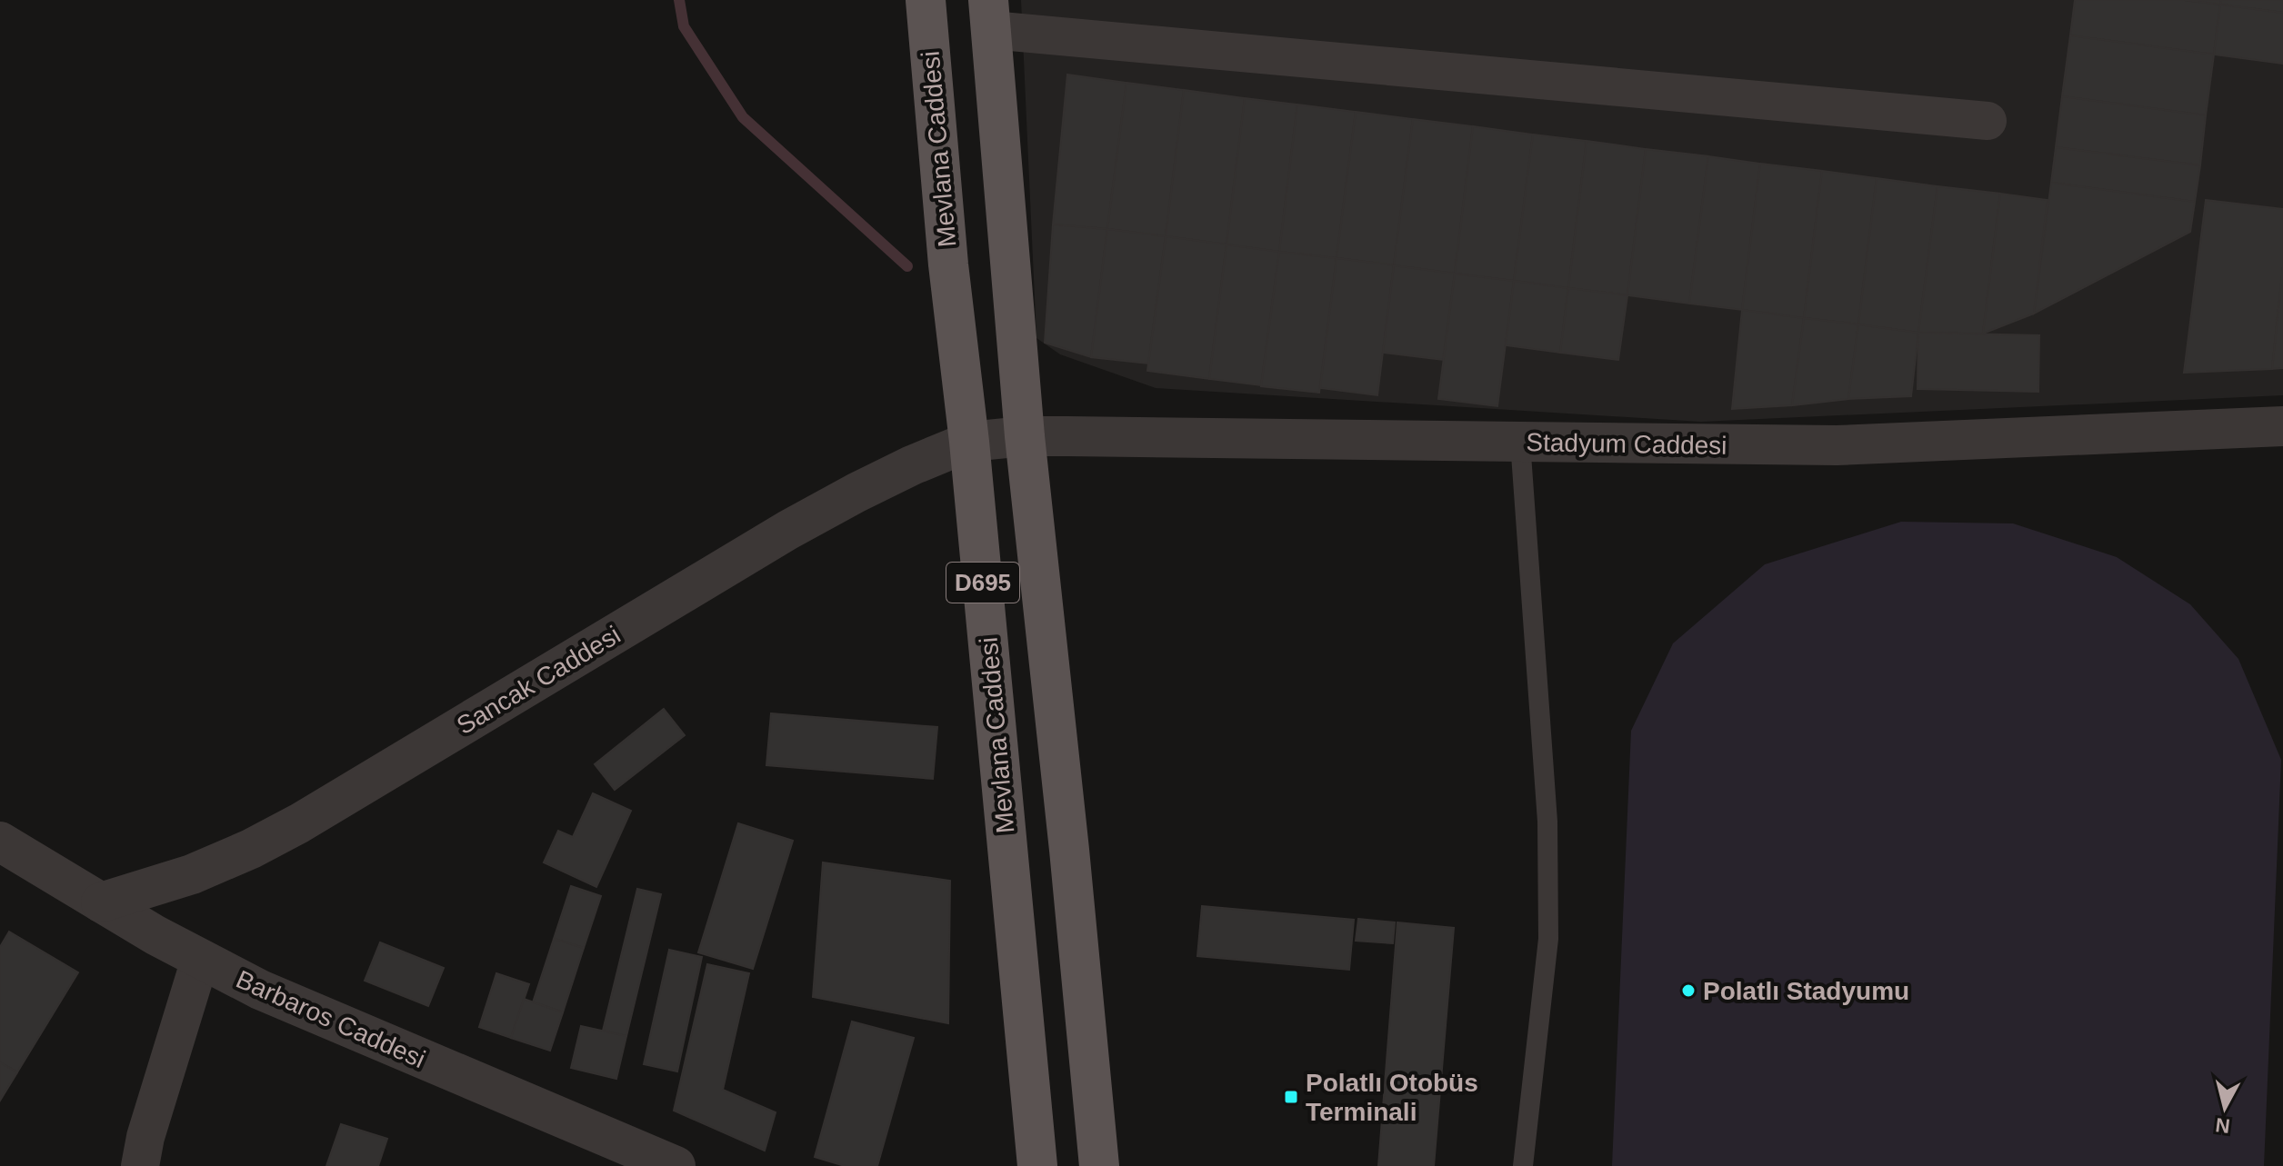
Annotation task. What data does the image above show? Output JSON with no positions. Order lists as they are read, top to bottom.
{
  "streets": {
    "main road": ["Mevlana Caddesi", "D695"],
    "street": ["Stadyum Caddesi", "Sancak Caddesi", "Barbaros Caddesi"]
  },
  "crossings": [
    ["Mevlana Caddesi", "Stadyum Caddesi"],
    ["Mevlana Caddesi", "Sancak Caddesi"],
    ["Stadyum Caddesi", "D695"],
    ["Stadyum Caddesi", "Sancak Caddesi"],
    ["Sancak Caddesi", "Barbaros Caddesi"]
  ],
  "places": {
    "other": ["Polatlı Stadyumu"],
    "transit": ["Polatlı Otobüs Terminali"]
  },
  "north": "bottom"
}
